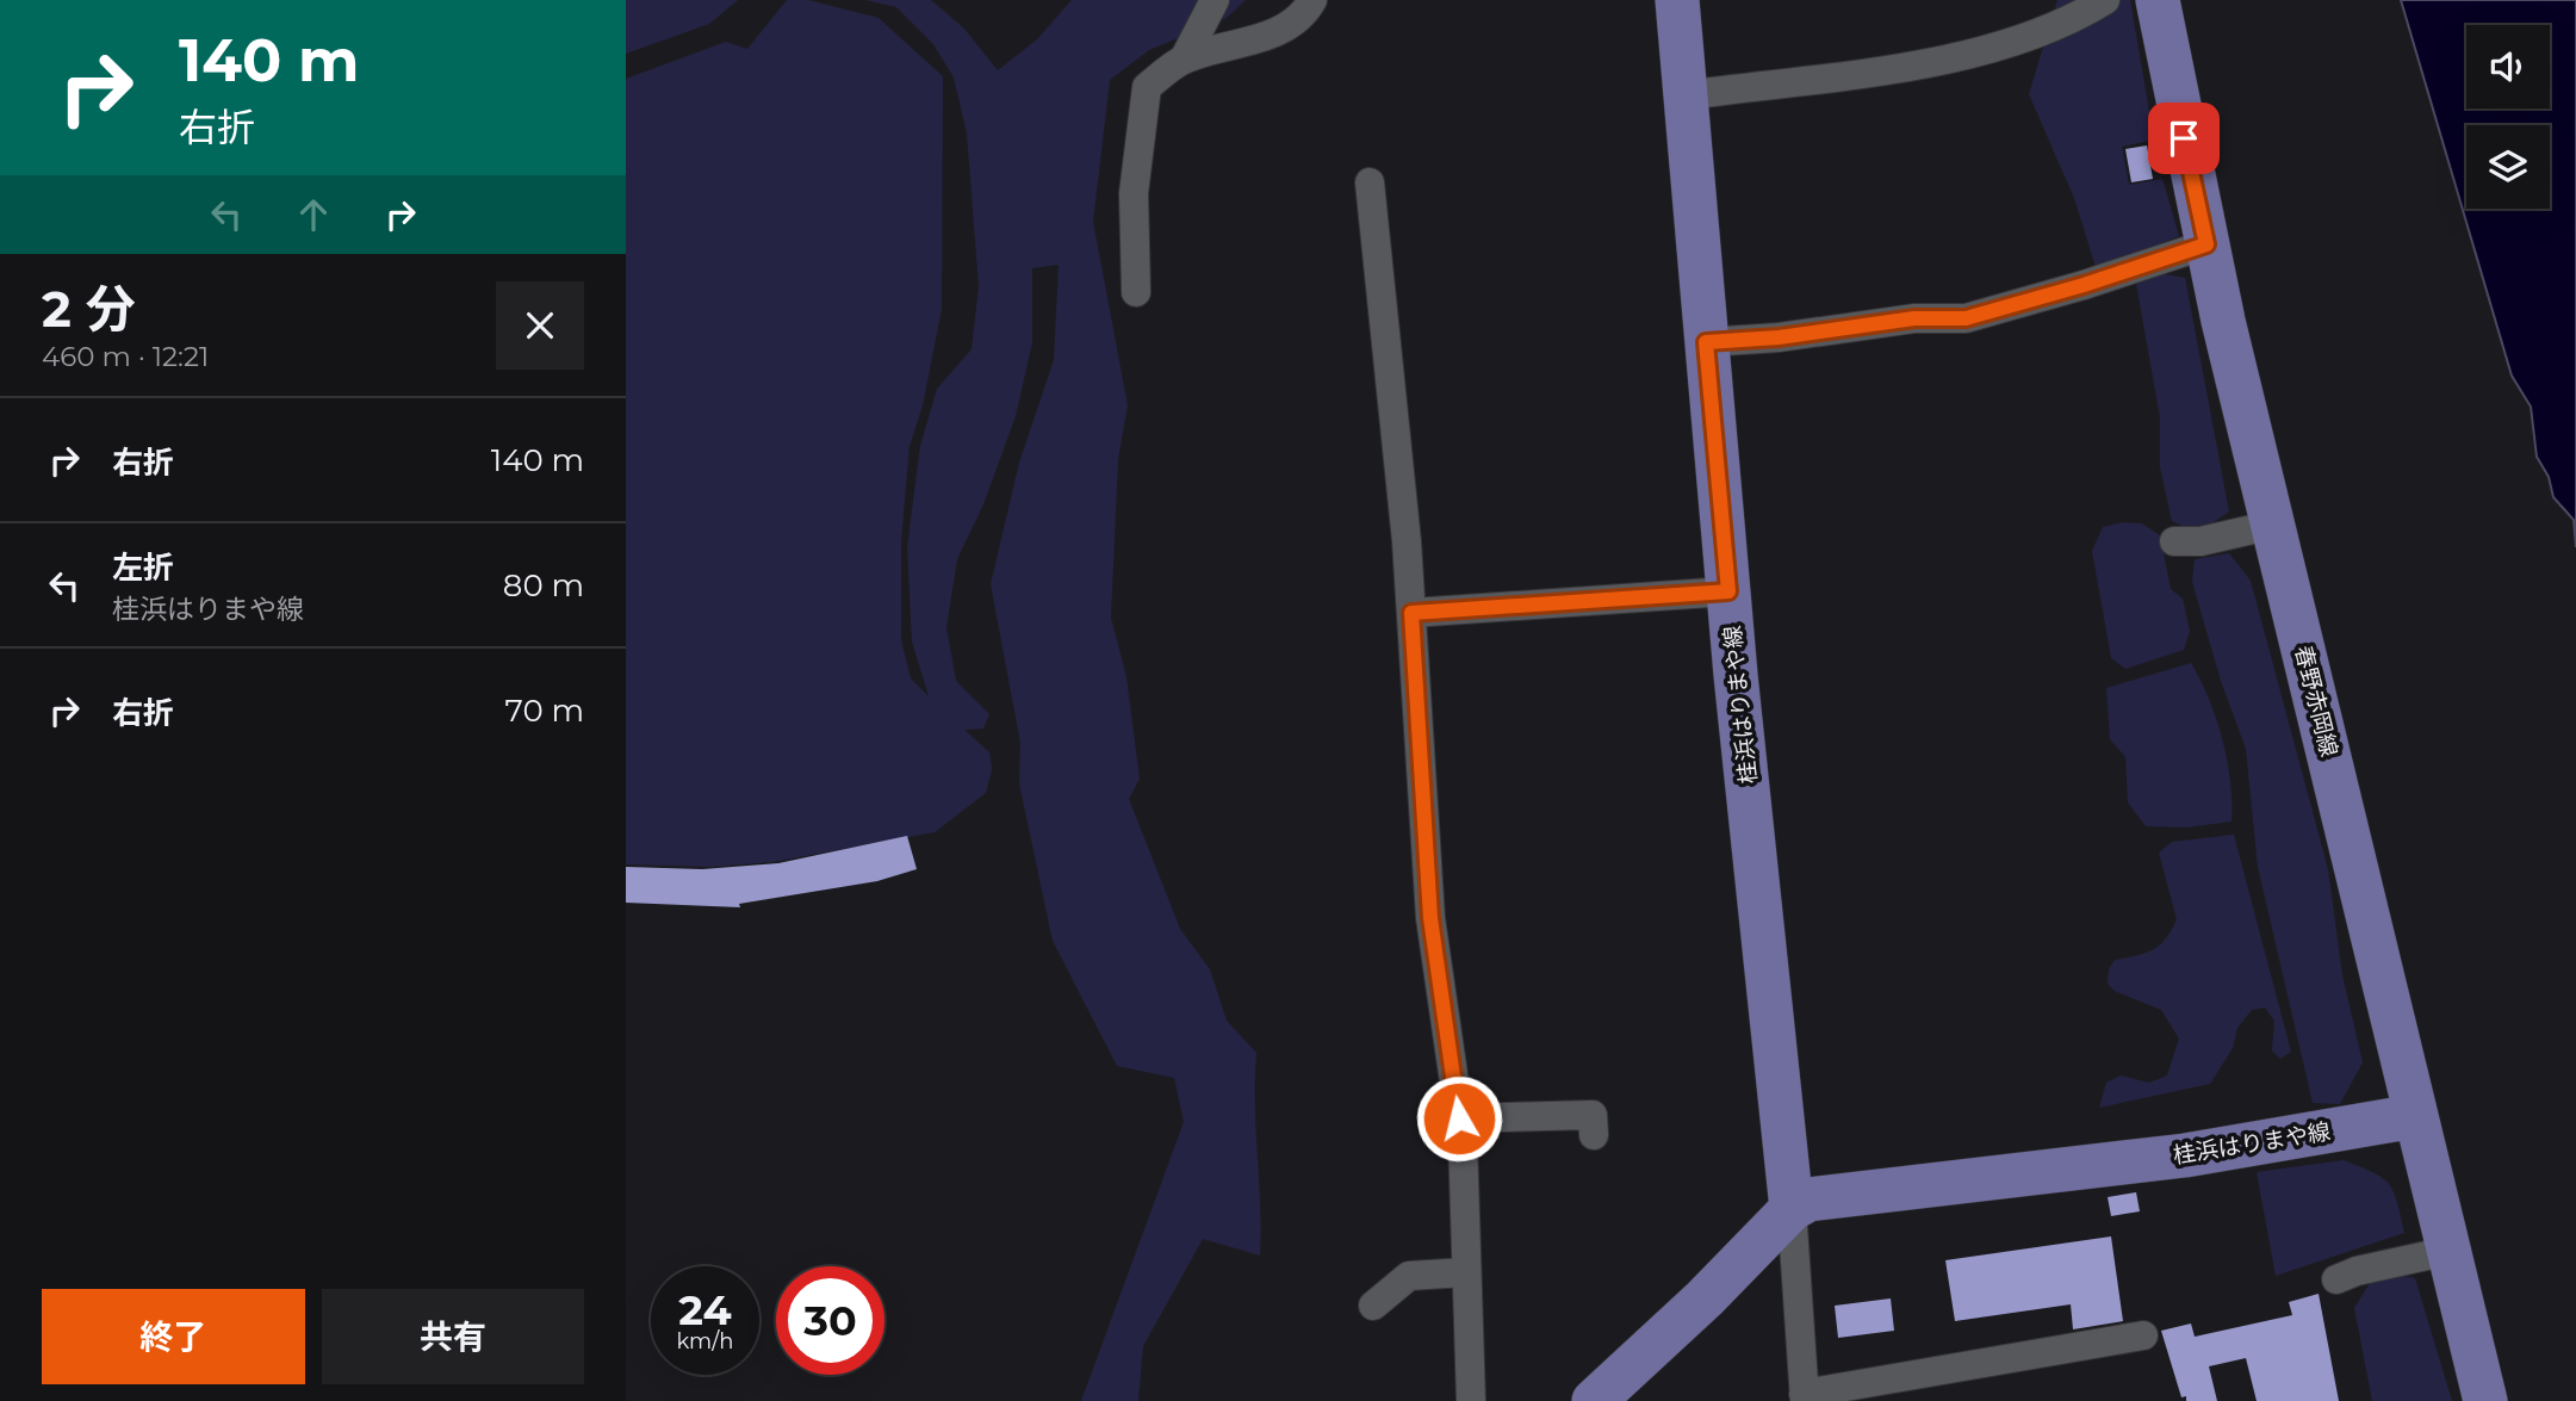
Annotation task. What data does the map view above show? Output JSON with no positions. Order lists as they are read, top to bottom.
{
  "streets": {
    "main road": ["春野赤岡線", "桂浜はりまや線"]
  },
  "crossings": [
    ["春野赤岡線", "桂浜はりまや線"]
  ],
  "page": {
    "turn": ["140 m", "右折"],
    "heading": ["2 分", "460 m · 12:21"],
    "list": [
      {
        "name": "右折",
        "value": "140 m"
      },
      {
        "name": "左折",
        "note": "桂浜はりまや線",
        "value": "80 m"
      },
      {
        "name": "右折",
        "value": "70 m"
      }
    ],
    "speed": "24 km/h",
    "limit": "30",
    "buttons": ["終了", "共有"]
  }
}
